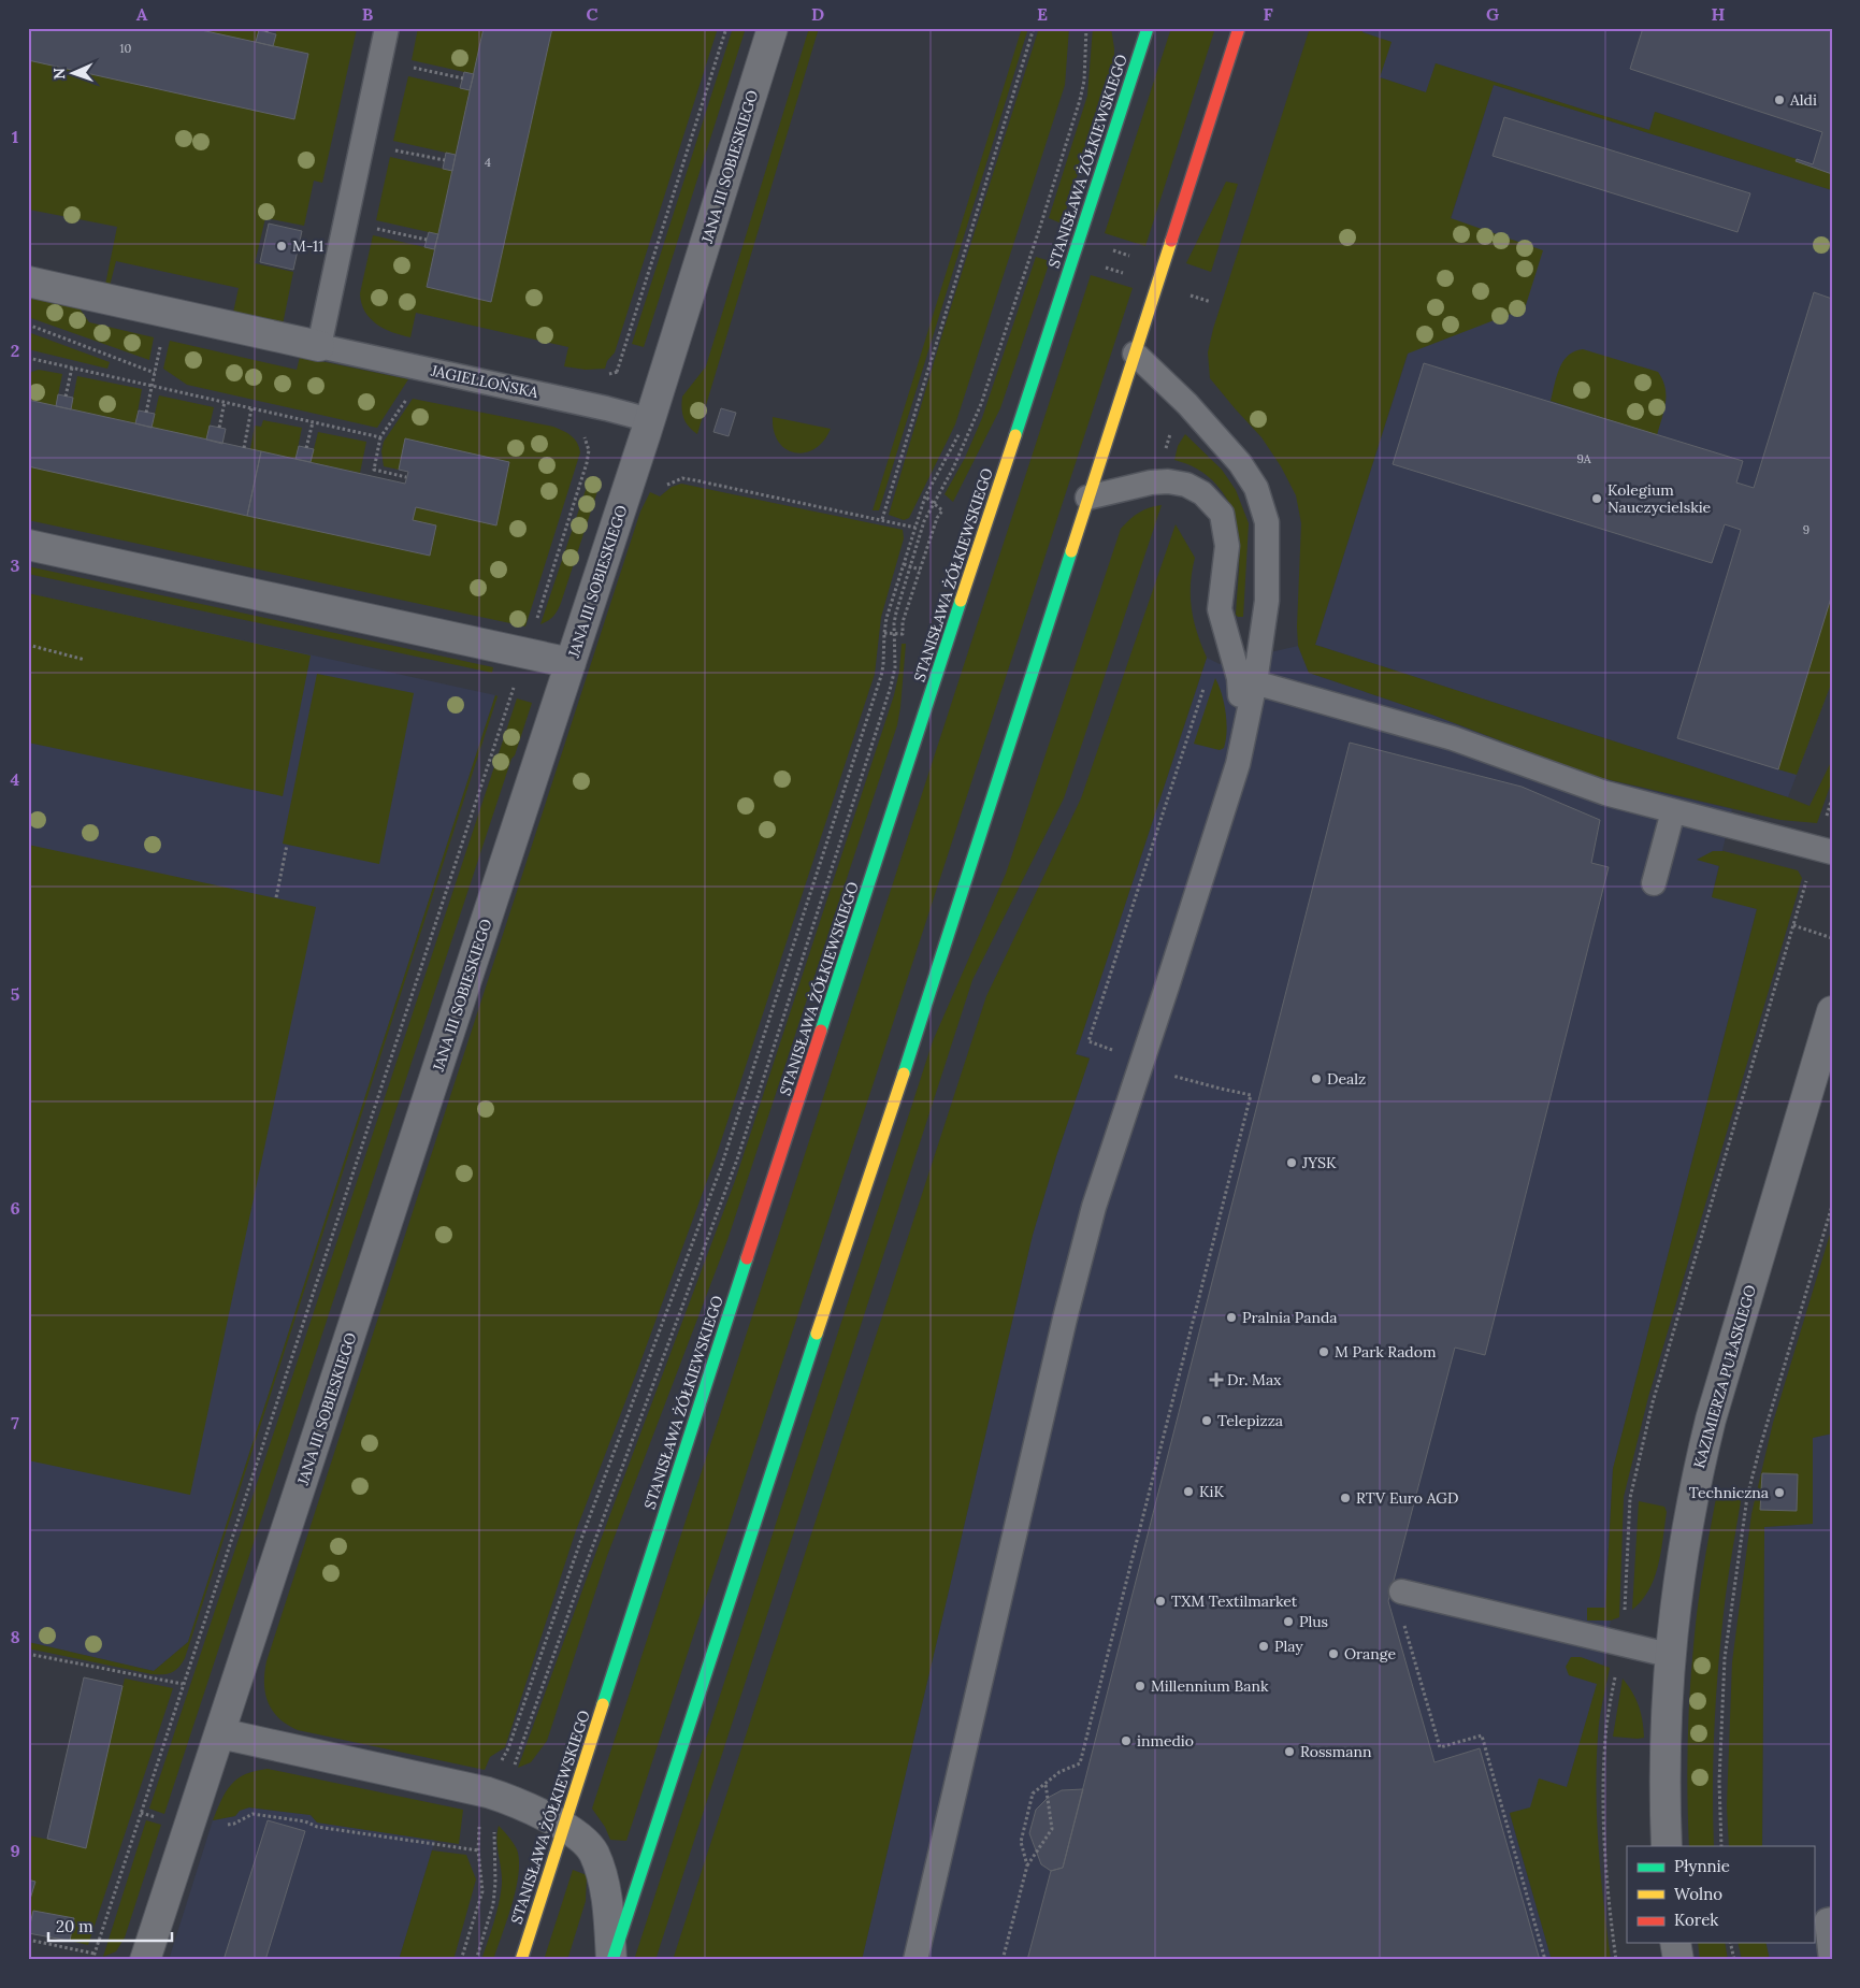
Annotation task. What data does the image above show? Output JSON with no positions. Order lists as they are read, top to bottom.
{
  "streets": {
    "main road": ["STANISŁAWA ŻÓŁKIEWSKIEGO"],
    "street": ["JANA III SOBIESKIEGO", "JAGIELLOŃSKA", "KAZIMIERZA PUŁASKIEGO"]
  },
  "crossings": [
    ["JANA III SOBIESKIEGO", "JAGIELLOŃSKA"]
  ],
  "places": {
    "other": [
      "Aldi",
      "M-11",
      "Kolegium Nauczycielskie",
      "Dealz",
      "JYSK",
      "Pralnia Panda",
      "M Park Radom",
      "Telepizza",
      "KiK",
      "Techniczna",
      "RTV Euro AGD",
      "TXM Textilmarket",
      "Plus",
      "Play",
      "Orange",
      "Millennium Bank",
      "inmedio",
      "Rossmann"
    ],
    "health": ["Dr. Max"]
  },
  "house_numbers": [
    "10",
    "4",
    "9A",
    "9"
  ],
  "legend": ["Płynnie", "Wolno", "Korek"],
  "scale_bar": "20 m",
  "north": "left",
  "grid": {
    "columns": [
      "A",
      "B",
      "C",
      "D",
      "E",
      "F",
      "G",
      "H"
    ],
    "rows": [
      "1",
      "2",
      "3",
      "4",
      "5",
      "6",
      "7",
      "8",
      "9"
    ]
  }
}
